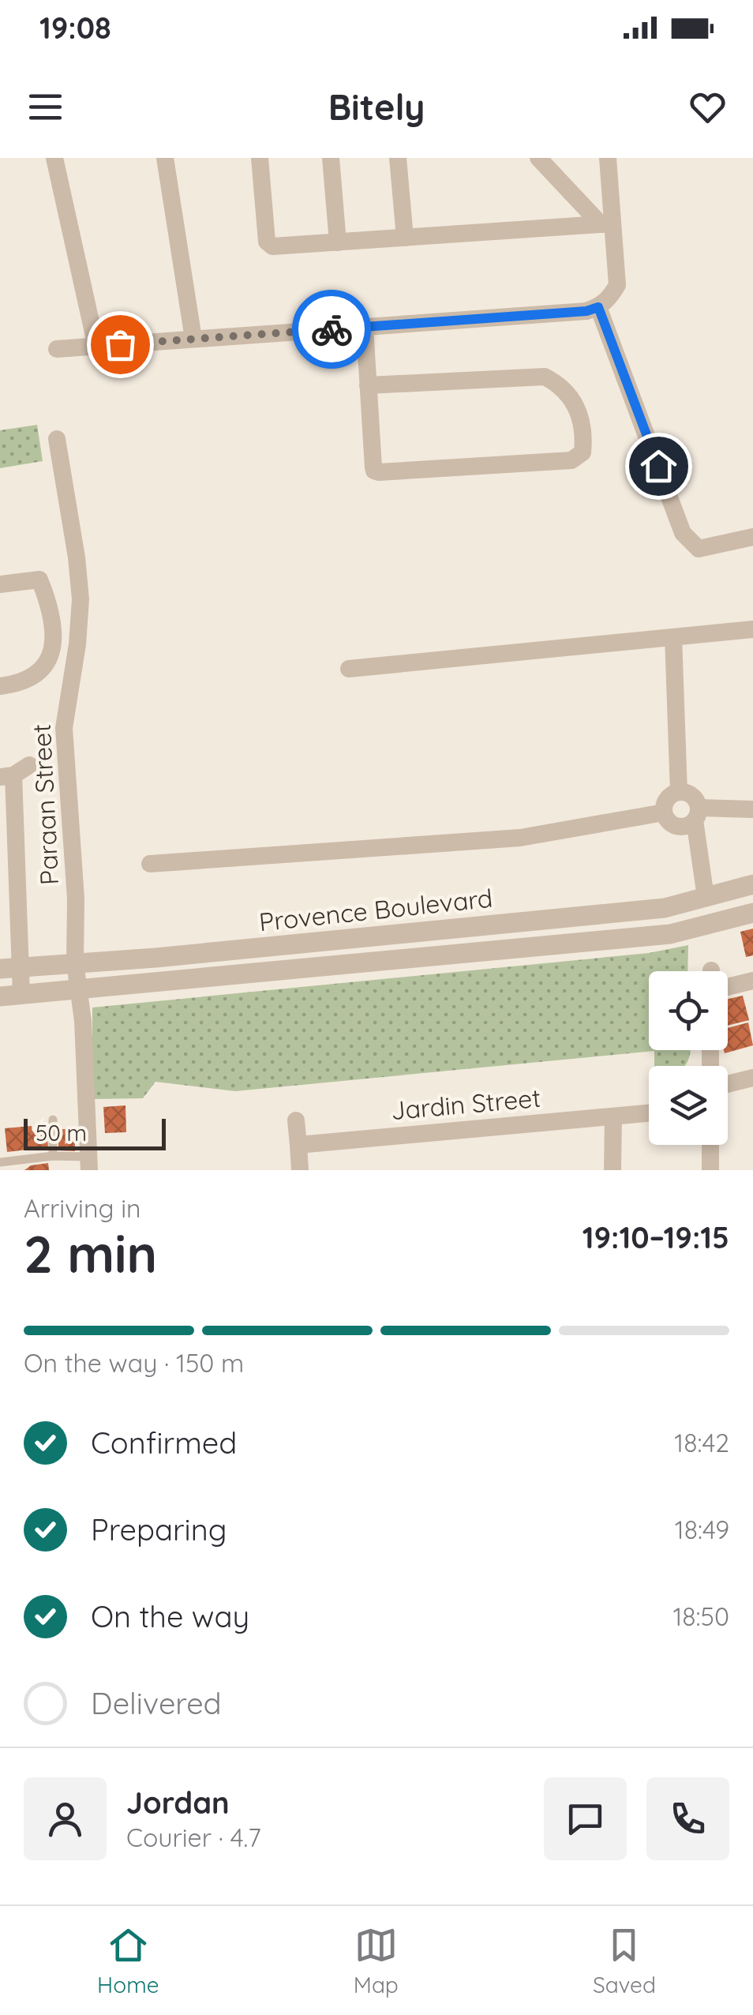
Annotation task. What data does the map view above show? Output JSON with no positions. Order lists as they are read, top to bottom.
{
  "streets": {
    "street": ["Paraan Street", "Provence Boulevard", "Jardin Street"]
  },
  "crossings": [
    ["Paraan Street", "Provence Boulevard"]
  ],
  "scale_bar": "50 m",
  "page": {
    "status": "19:08",
    "header": "Bitely",
    "scale": "50 m",
    "heading": ["2 min", "Arriving in", "19:10–19:15"],
    "panel": ["Jordan", "Courier · 4.7"],
    "bar": "On the way · 150 m",
    "list": [
      ["Confirmed", "18:42"],
      ["Preparing", "18:49"],
      ["On the way", "18:50"],
      "Delivered"
    ],
    "tabs": ["Home", "Map", "Saved"]
  }
}
